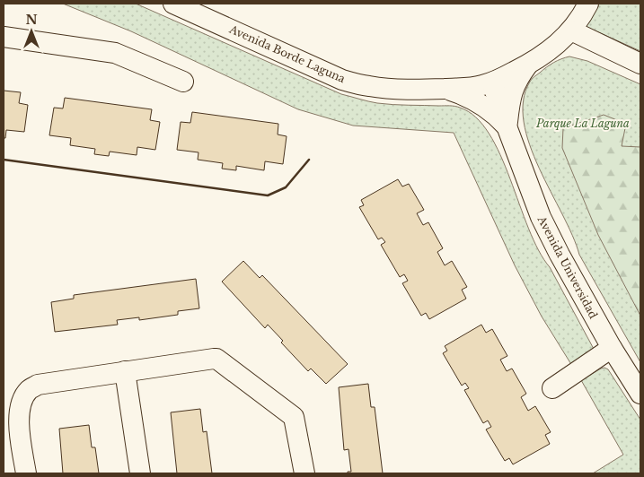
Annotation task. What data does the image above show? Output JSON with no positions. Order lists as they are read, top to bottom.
{
  "streets": {
    "street": ["Avenida Borde Laguna", "Avenida Universidad"]
  },
  "crossings": [
    ["Avenida Borde Laguna", "Avenida Universidad"]
  ],
  "parks": ["Parque La Laguna"],
  "north": "top"
}
